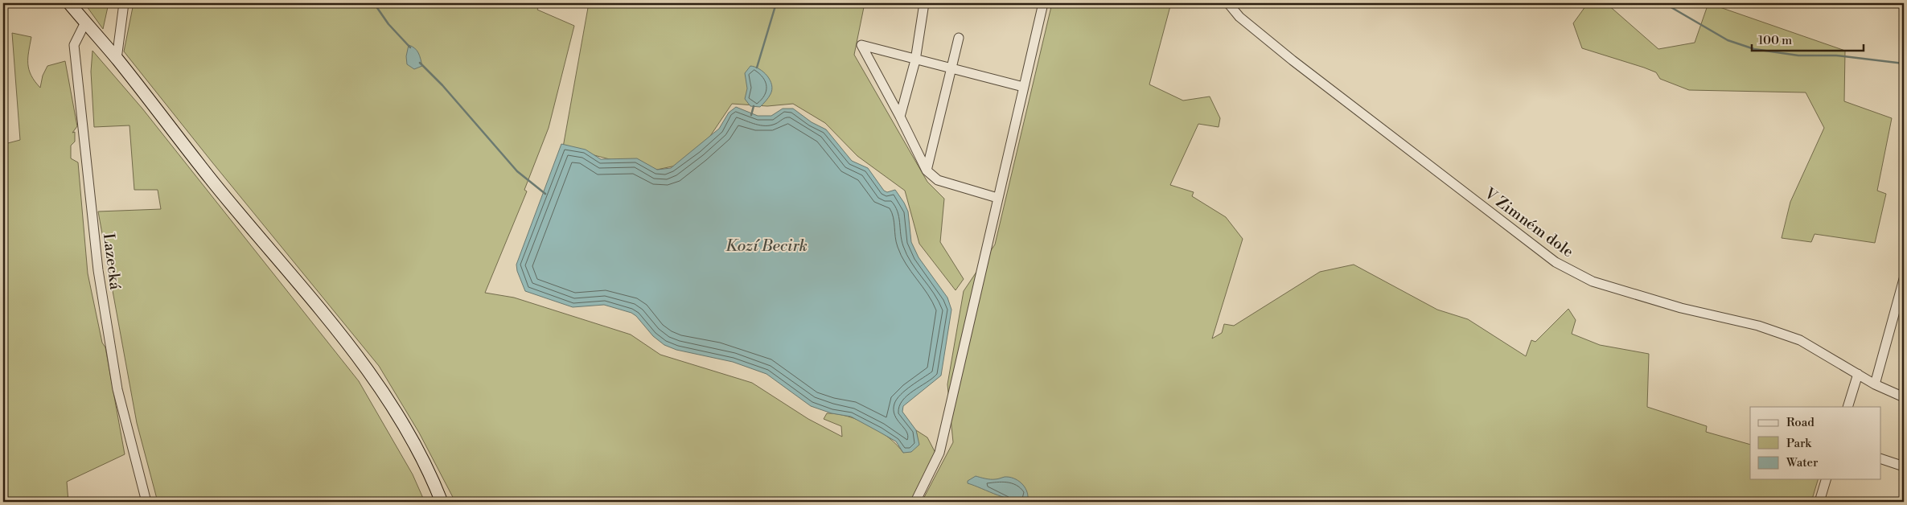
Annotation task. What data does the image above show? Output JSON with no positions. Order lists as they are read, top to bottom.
{
  "streets": {
    "street": ["V Zimném dole", "Lazecká"]
  },
  "water": ["Kozí Becirk"],
  "legend": ["Road", "Park", "Water"],
  "scale_bar": "100 m"
}
